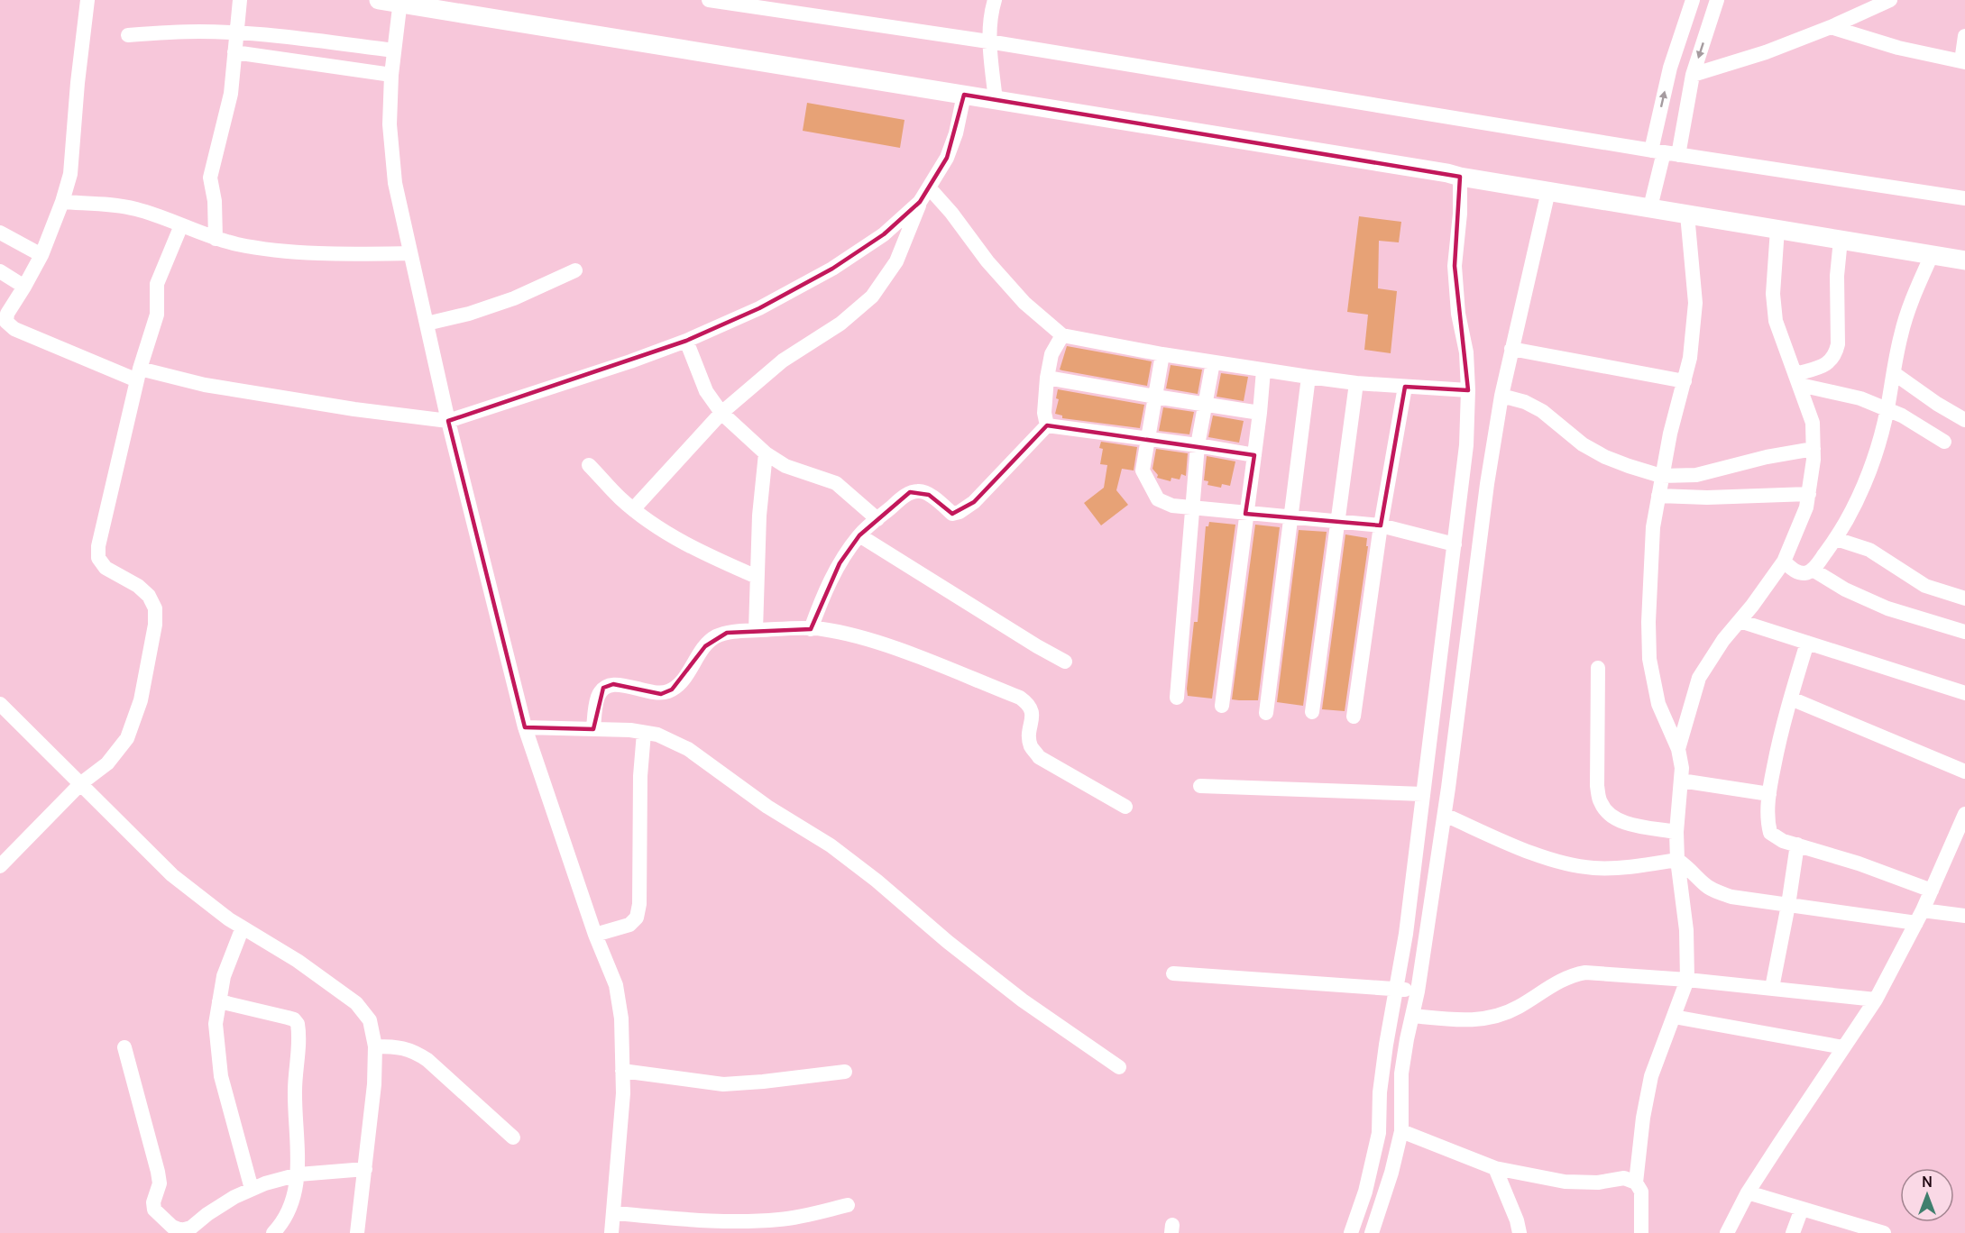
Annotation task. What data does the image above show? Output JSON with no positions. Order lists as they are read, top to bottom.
{
  "north": "top"
}
